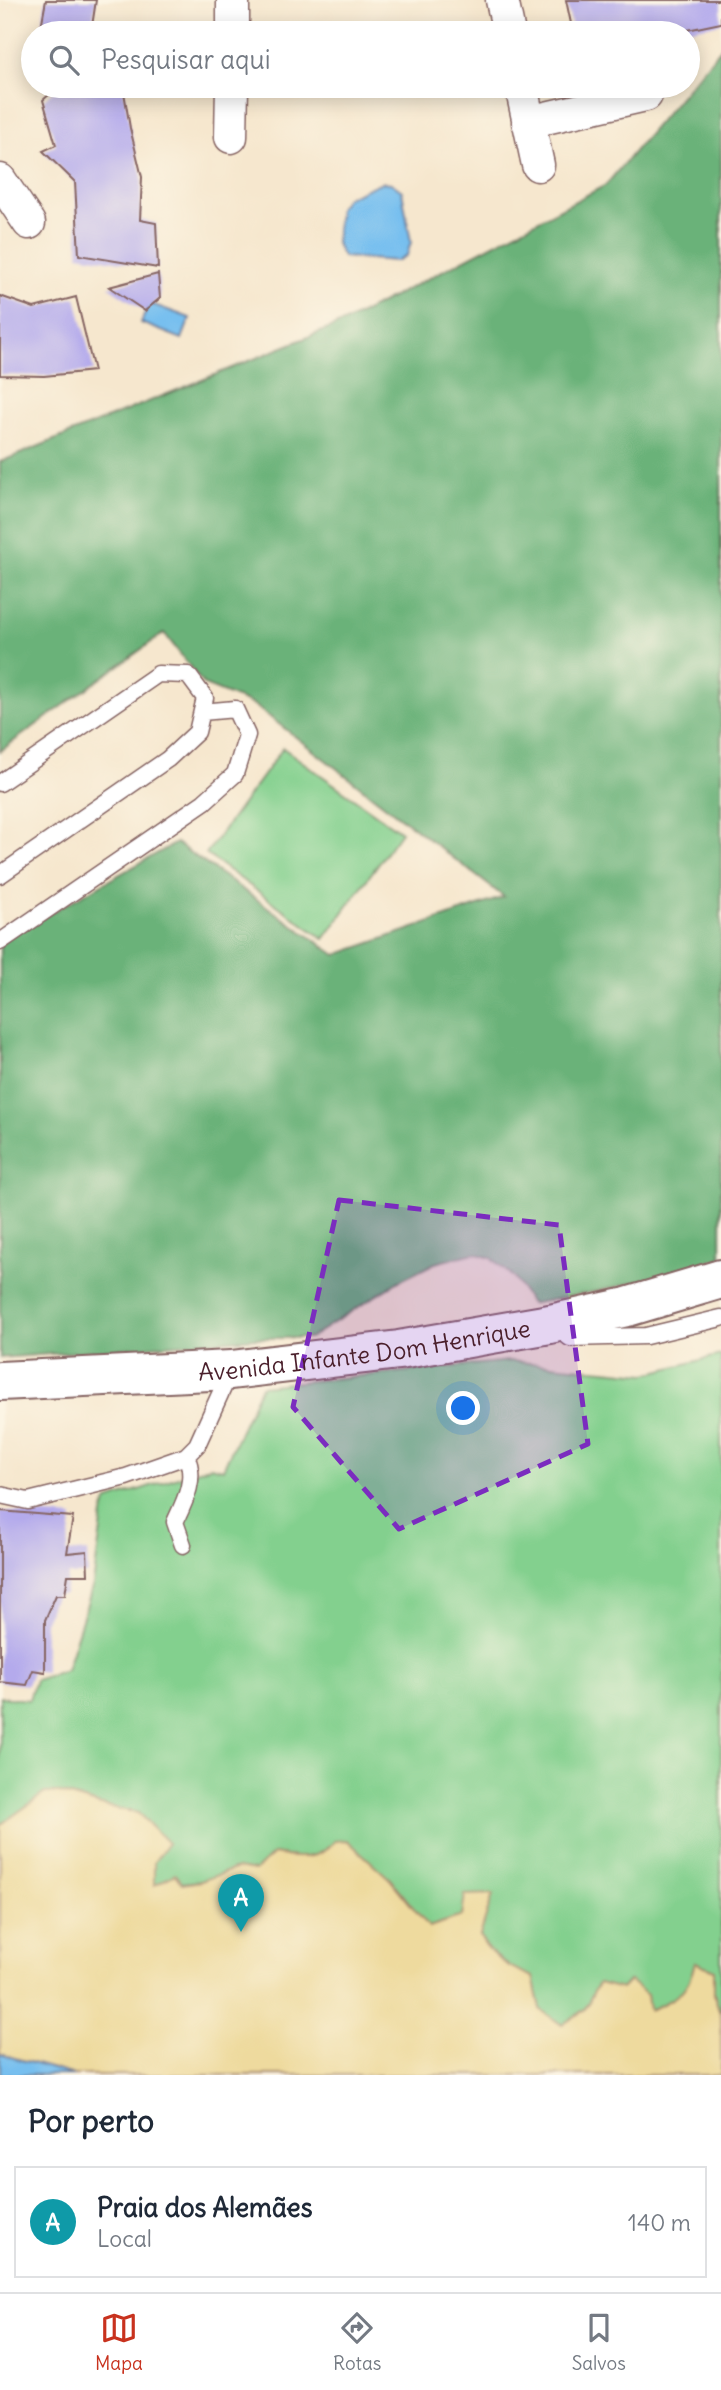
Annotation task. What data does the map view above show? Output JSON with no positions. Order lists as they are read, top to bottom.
{
  "streets": {
    "street": ["Avenida Infante Dom Henrique"]
  },
  "page": {
    "search": "Pesquisar aqui",
    "pins": "A",
    "heading": "Por perto",
    "list": [
      {
        "mark": "A",
        "name": "Praia dos Alemães",
        "note": "Local",
        "value": "140 m"
      }
    ],
    "nav": ["Mapa", "Rotas", "Salvos"]
  }
}
